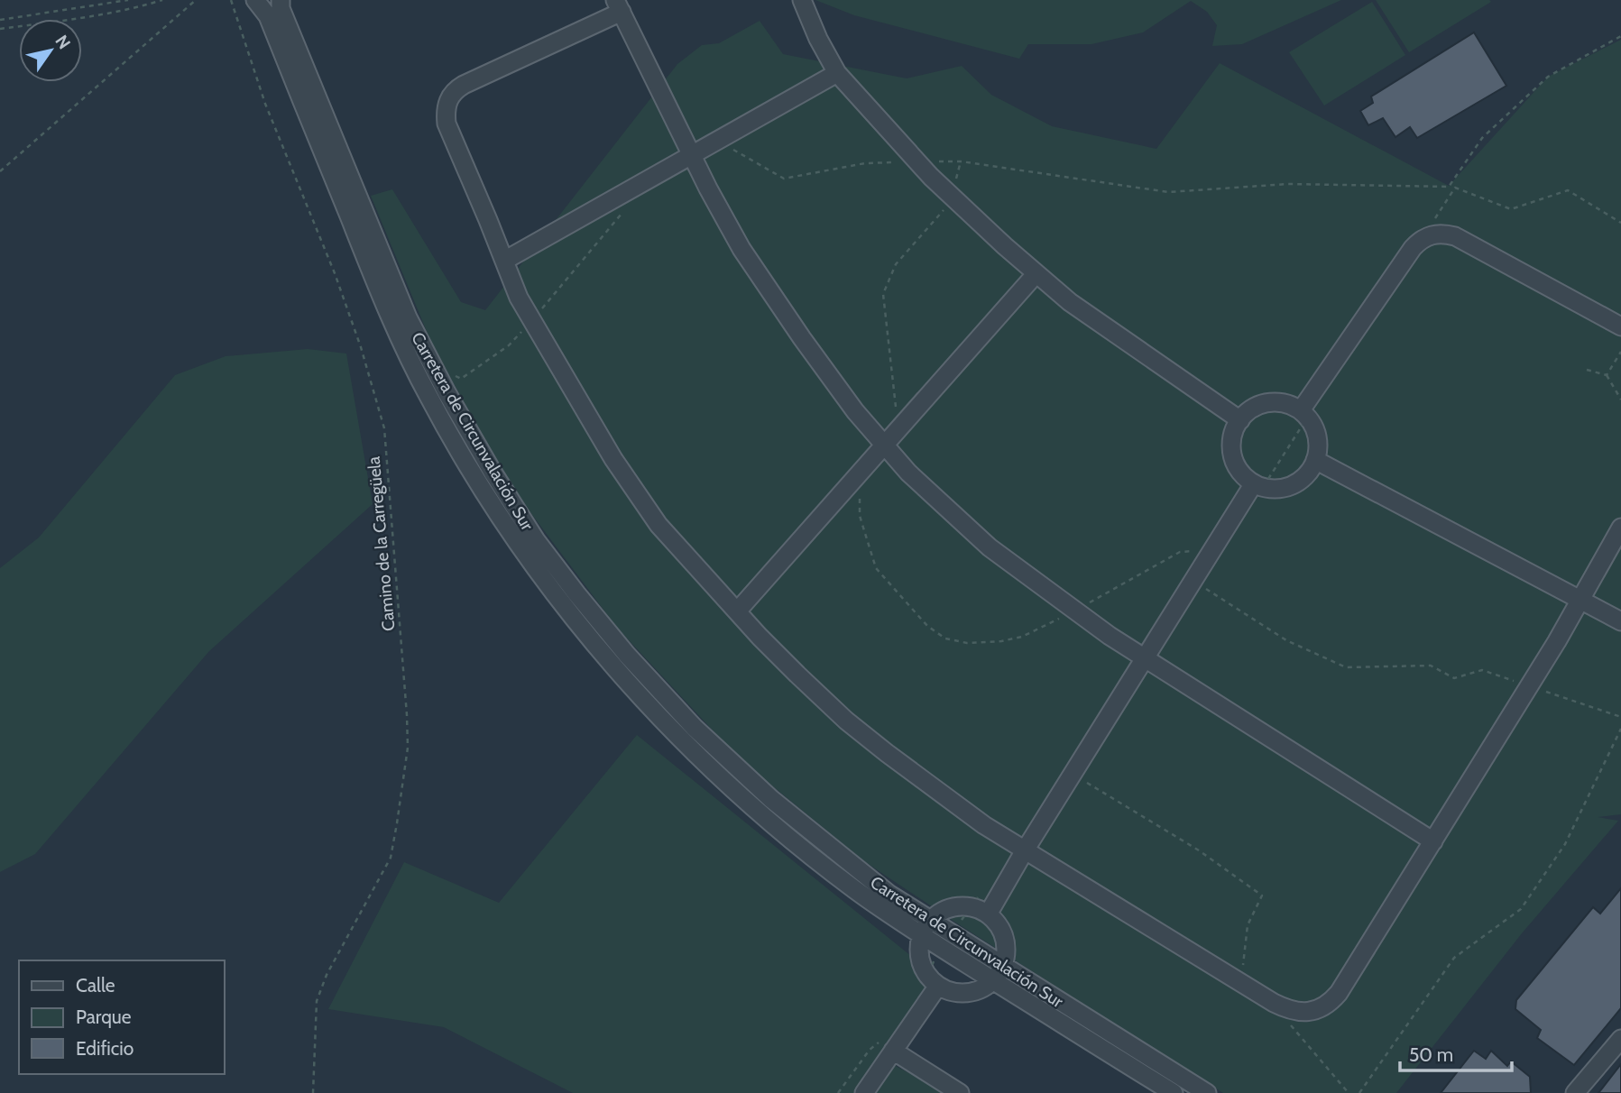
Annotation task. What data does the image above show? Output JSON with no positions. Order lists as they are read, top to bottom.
{
  "streets": {
    "street": ["Carretera de Circunvalación Sur"],
    "path": ["Camino de la Carregüela"]
  },
  "legend": ["Calle", "Parque", "Edificio"],
  "scale_bar": "50 m",
  "north": "top right"
}
